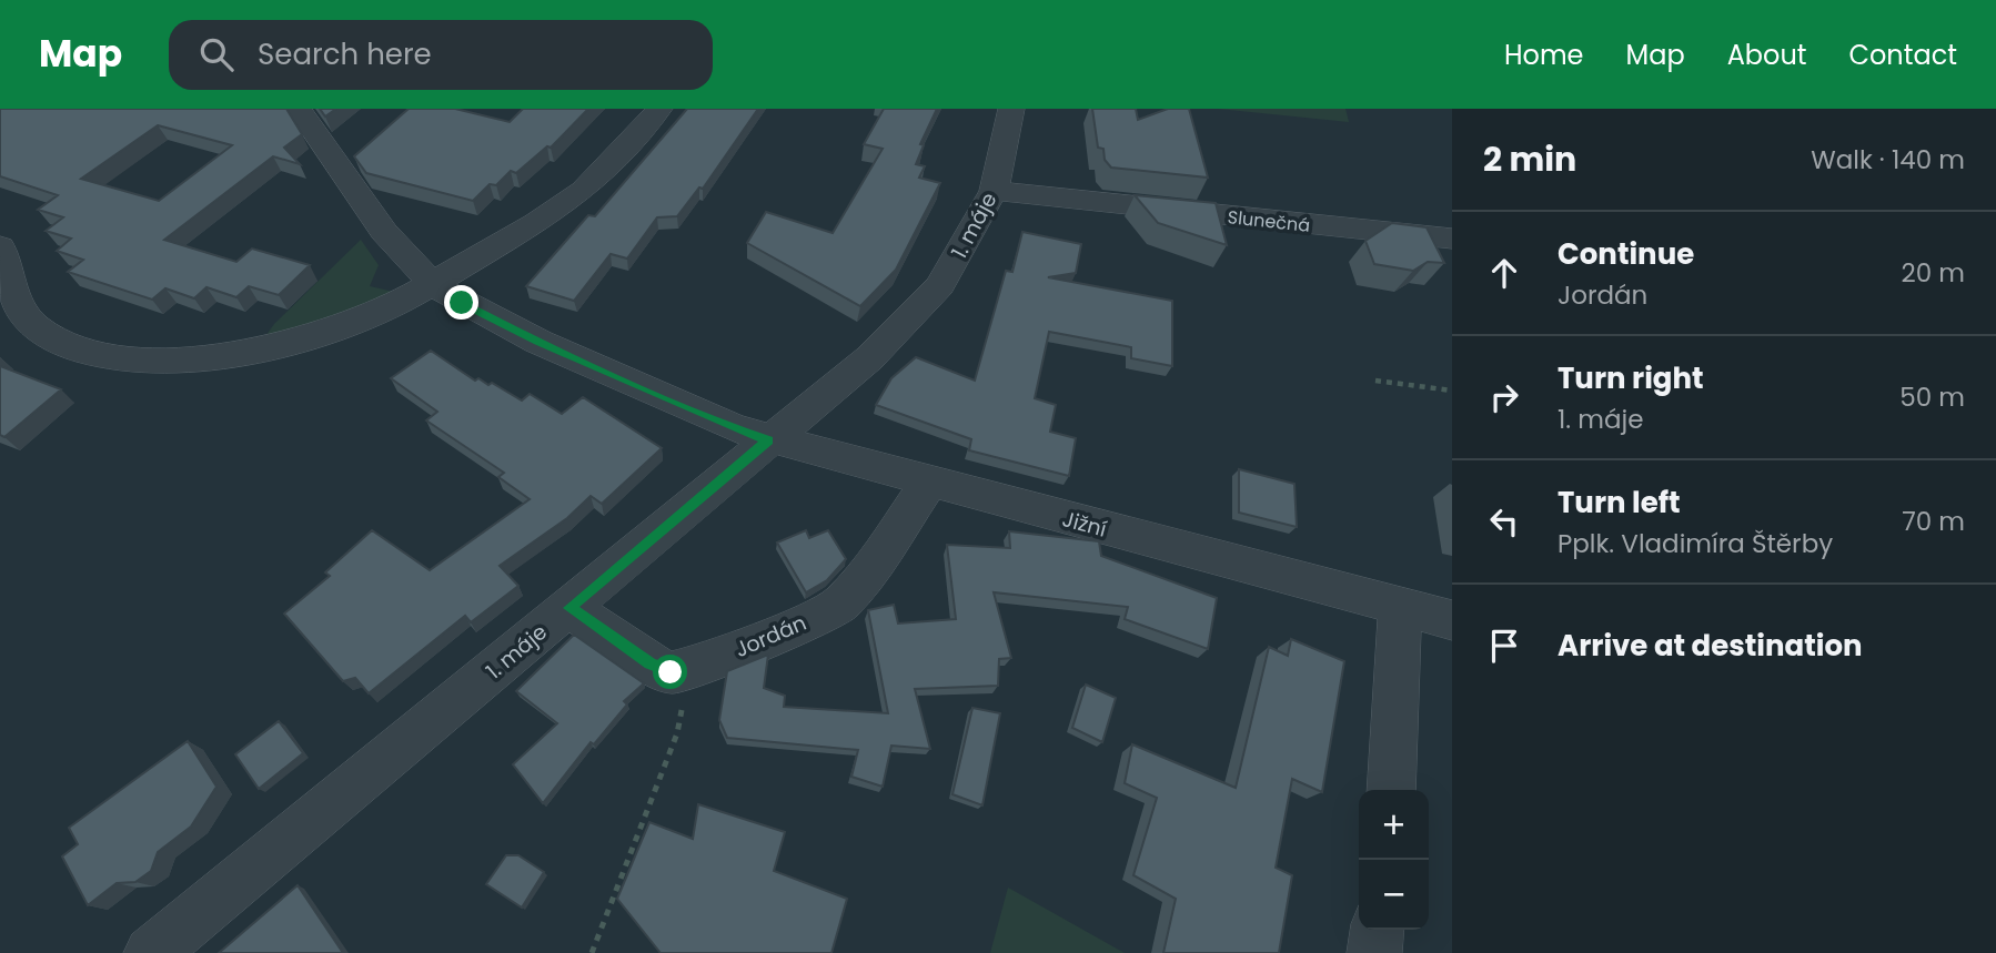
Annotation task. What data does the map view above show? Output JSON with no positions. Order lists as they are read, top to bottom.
{
  "streets": {
    "street": [
      "Slunečná",
      "1. máje",
      "Jižní",
      "Jordán"
    ]
  },
  "crossings": [
    ["Slunečná", "1. máje"],
    ["1. máje", "Jižní"],
    ["Jižní", "Jordán"]
  ],
  "page": {
    "header": "Map",
    "search": "Search here",
    "nav": [
      "Home",
      "Map",
      "About",
      "Contact"
    ],
    "heading": ["2 min", "Walk · 140 m"],
    "list": [
      ["Continue", "Jordán", "20 m"],
      ["Turn right", "1. máje", "50 m"],
      ["Turn left", "Pplk. Vladimíra Štěrby", "70 m"],
      "Arrive at destination"
    ],
    "map_buttons": ["+", "−"]
  }
}
